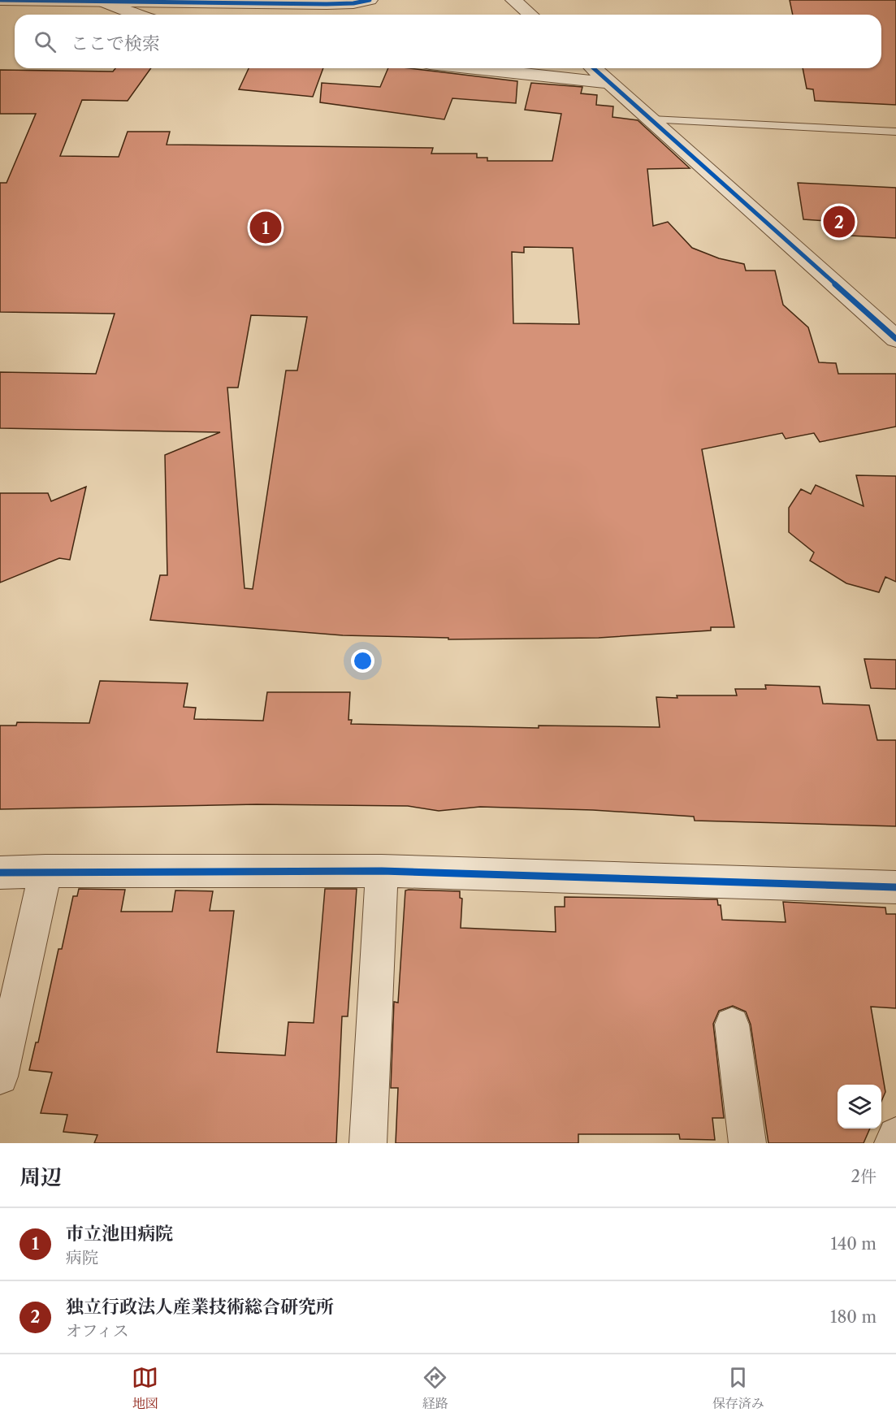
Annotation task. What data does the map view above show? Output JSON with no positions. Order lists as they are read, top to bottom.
{
  "page": {
    "search": "ここで検索",
    "pins": ["2", "1"],
    "heading": ["周辺", "2件"],
    "list": [
      {
        "mark": "1",
        "name": "市立池田病院",
        "note": "病院",
        "value": "140 m"
      },
      {
        "mark": "2",
        "name": "独立行政法人産業技術総合研究所",
        "note": "オフィス",
        "value": "180 m"
      }
    ],
    "nav": ["地図", "経路", "保存済み"]
  }
}
